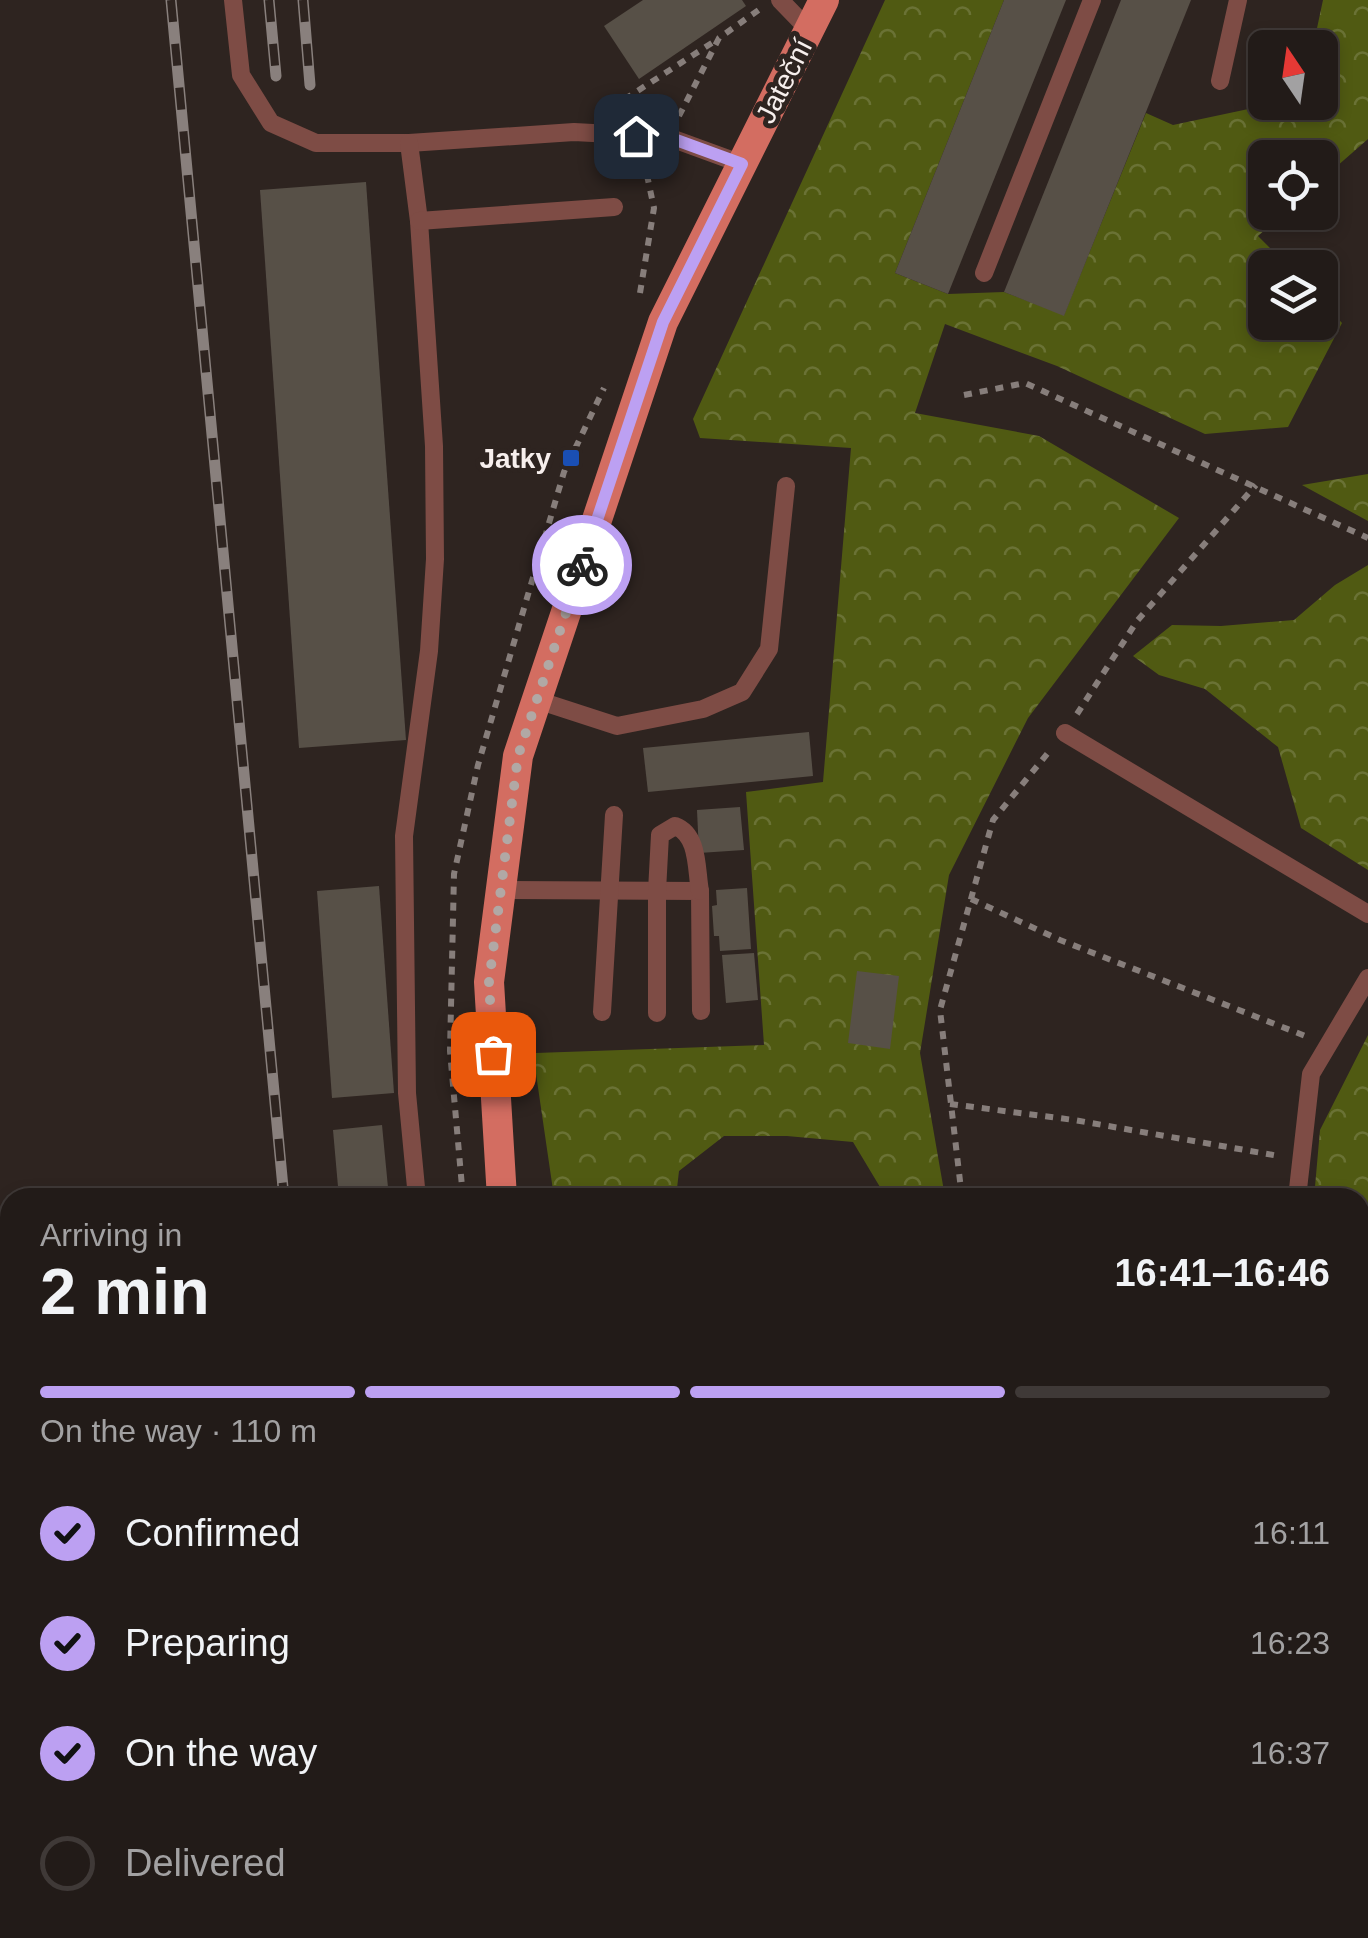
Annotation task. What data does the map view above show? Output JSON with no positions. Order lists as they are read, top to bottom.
{
  "streets": {
    "main road": ["Jateční"]
  },
  "places": {
    "transit": ["Jatky"]
  },
  "north": "top",
  "page": {
    "heading": ["2 min", "Arriving in", "16:41–16:46"],
    "bar": "On the way · 110 m",
    "list": [
      ["Confirmed", "16:11"],
      ["Preparing", "16:23"],
      ["On the way", "16:37"],
      "Delivered"
    ]
  }
}
